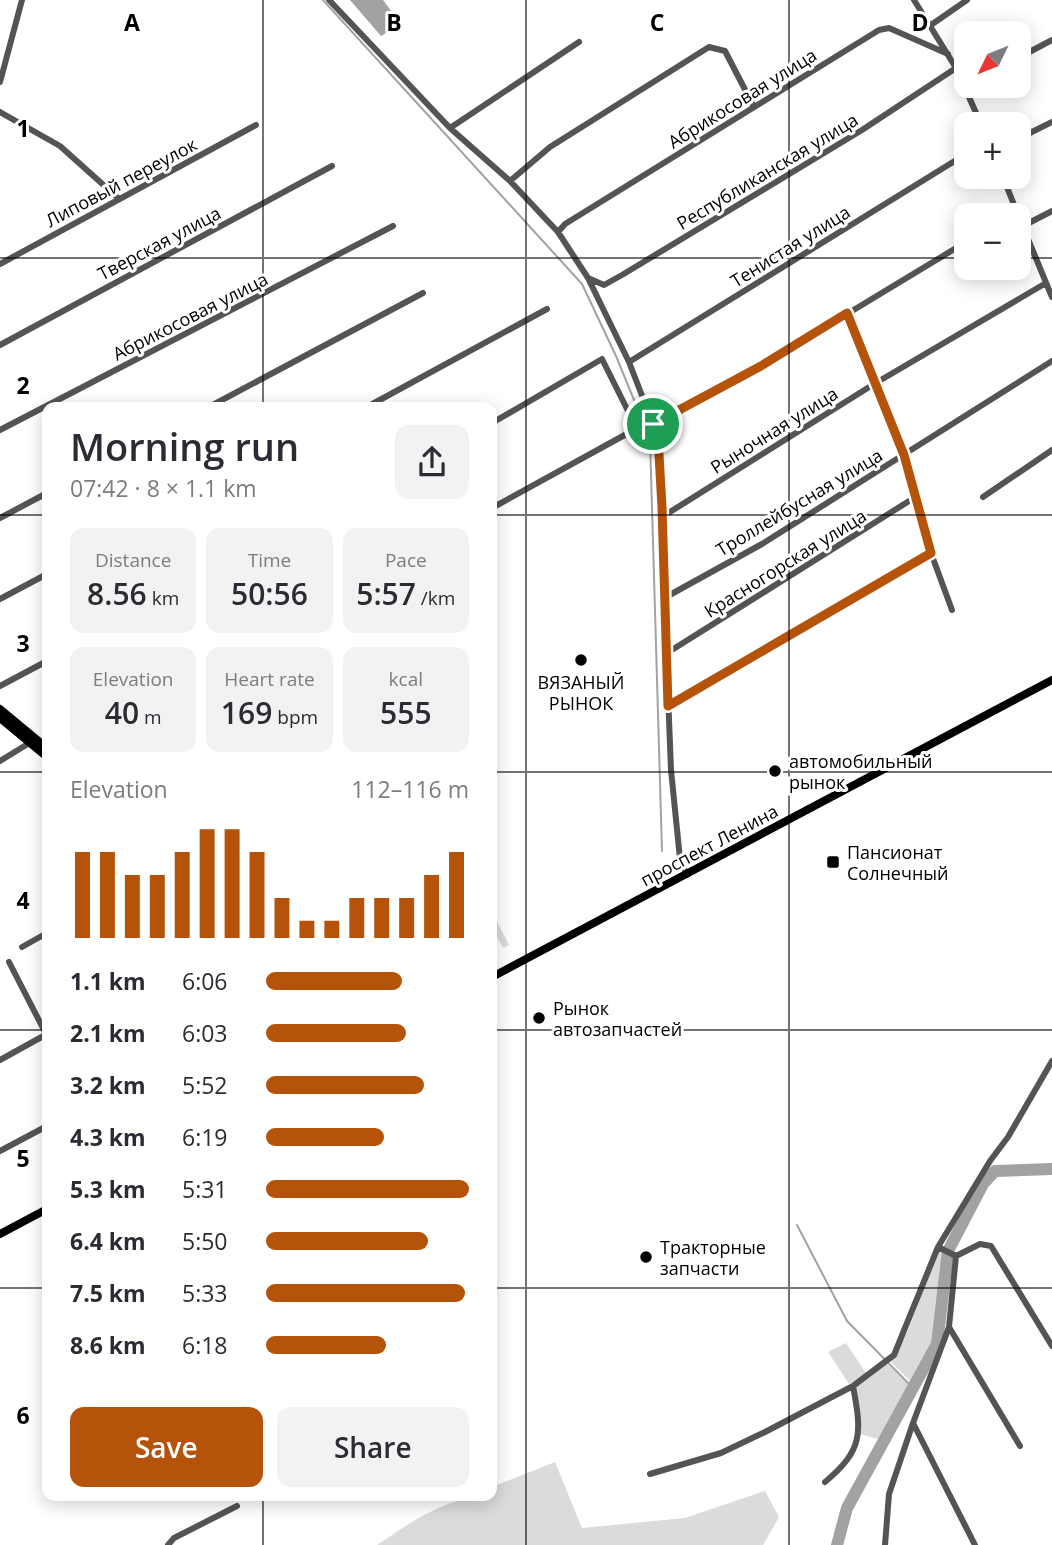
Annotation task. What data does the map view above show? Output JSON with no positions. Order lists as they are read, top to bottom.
{
  "streets": {
    "main road": ["проспект Ленина"],
    "street": [
      "Абрикосовая улица",
      "Республиканская улица",
      "Липовый переулок",
      "Тверская улица",
      "Тенистая улица",
      "Рыночная улица",
      "Троллейбусная улица",
      "Красногорская улица"
    ]
  },
  "places": {
    "other": [
      "ВЯЗАНЫЙ РЫНОК",
      "автомобильный рынок",
      "Рынок автозапчастей",
      "Тракторные запчасти"
    ],
    "transit": ["Пансионат Солнечный"]
  },
  "north": "bottom left",
  "page": {
    "map_buttons": ["+", "−"],
    "heading": ["Morning run", "07:42 · 8 × 1.1 km"],
    "stats": [
      ["Distance", "8.56 km"],
      ["Time", "50:56"],
      ["Pace", "5:57 /km"],
      ["Elevation", "40 m"],
      ["Heart rate", "169 bpm"],
      ["kcal", "555"]
    ],
    "chart": ["Elevation", "112–116 m"],
    "list": [
      {
        "name": "1.1 km",
        "note": "6:06"
      },
      {
        "name": "2.1 km",
        "note": "6:03"
      },
      {
        "name": "3.2 km",
        "note": "5:52"
      },
      {
        "name": "4.3 km",
        "note": "6:19"
      },
      {
        "name": "5.3 km",
        "note": "5:31"
      },
      {
        "name": "6.4 km",
        "note": "5:50"
      },
      {
        "name": "7.5 km",
        "note": "5:33"
      },
      {
        "name": "8.6 km",
        "note": "6:18"
      }
    ],
    "buttons": ["Save", "Share"]
  },
  "grid": {
    "columns": [
      "A",
      "B",
      "C",
      "D"
    ],
    "rows": [
      "1",
      "2",
      "3",
      "4",
      "5",
      "6"
    ]
  }
}
